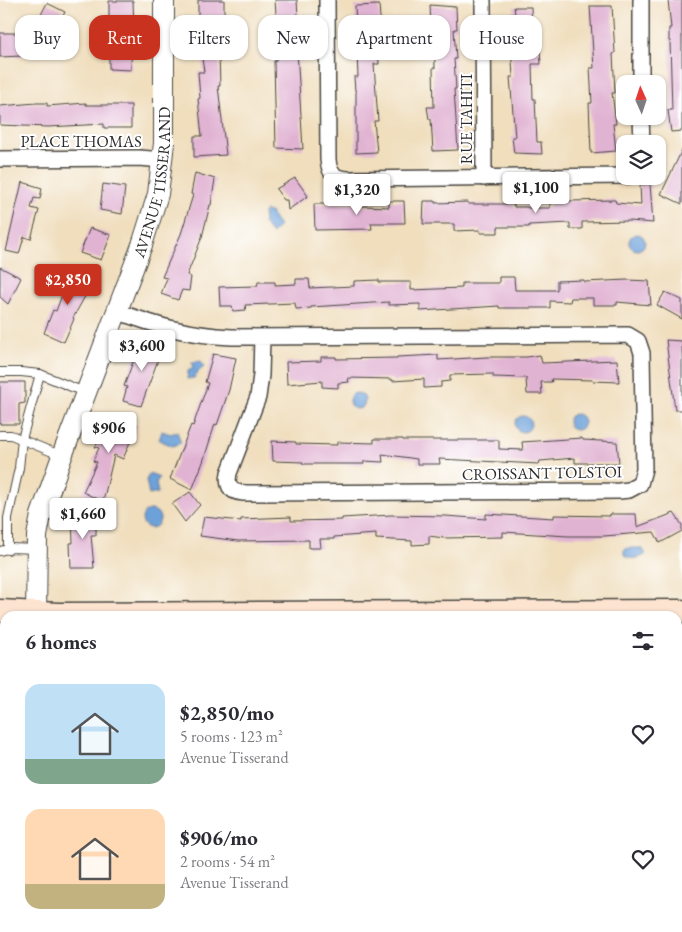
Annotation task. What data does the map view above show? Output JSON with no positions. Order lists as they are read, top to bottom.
{
  "streets": {
    "street": [
      "RUE TAHITI",
      "PLACE THOMAS",
      "AVENUE TISSERAND",
      "CROISSANT TOLSTOI"
    ]
  },
  "crossings": [
    ["PLACE THOMAS", "AVENUE TISSERAND"],
    ["AVENUE TISSERAND", "CROISSANT TOLSTOI"]
  ],
  "north": "top",
  "page": {
    "chip": [
      "Buy",
      "Rent",
      "Filters",
      "New",
      "Apartment",
      "House"
    ],
    "price": [
      "$1,100",
      "$1,320",
      "$2,850",
      "$3,600",
      "$906",
      "$1,660"
    ],
    "heading": "6 homes",
    "list": [
      {
        "name": "$2,850/mo",
        "note": "5 rooms · 123 m² · Avenue Tisserand"
      },
      {
        "name": "$906/mo",
        "note": "2 rooms · 54 m² · Avenue Tisserand"
      }
    ]
  }
}
